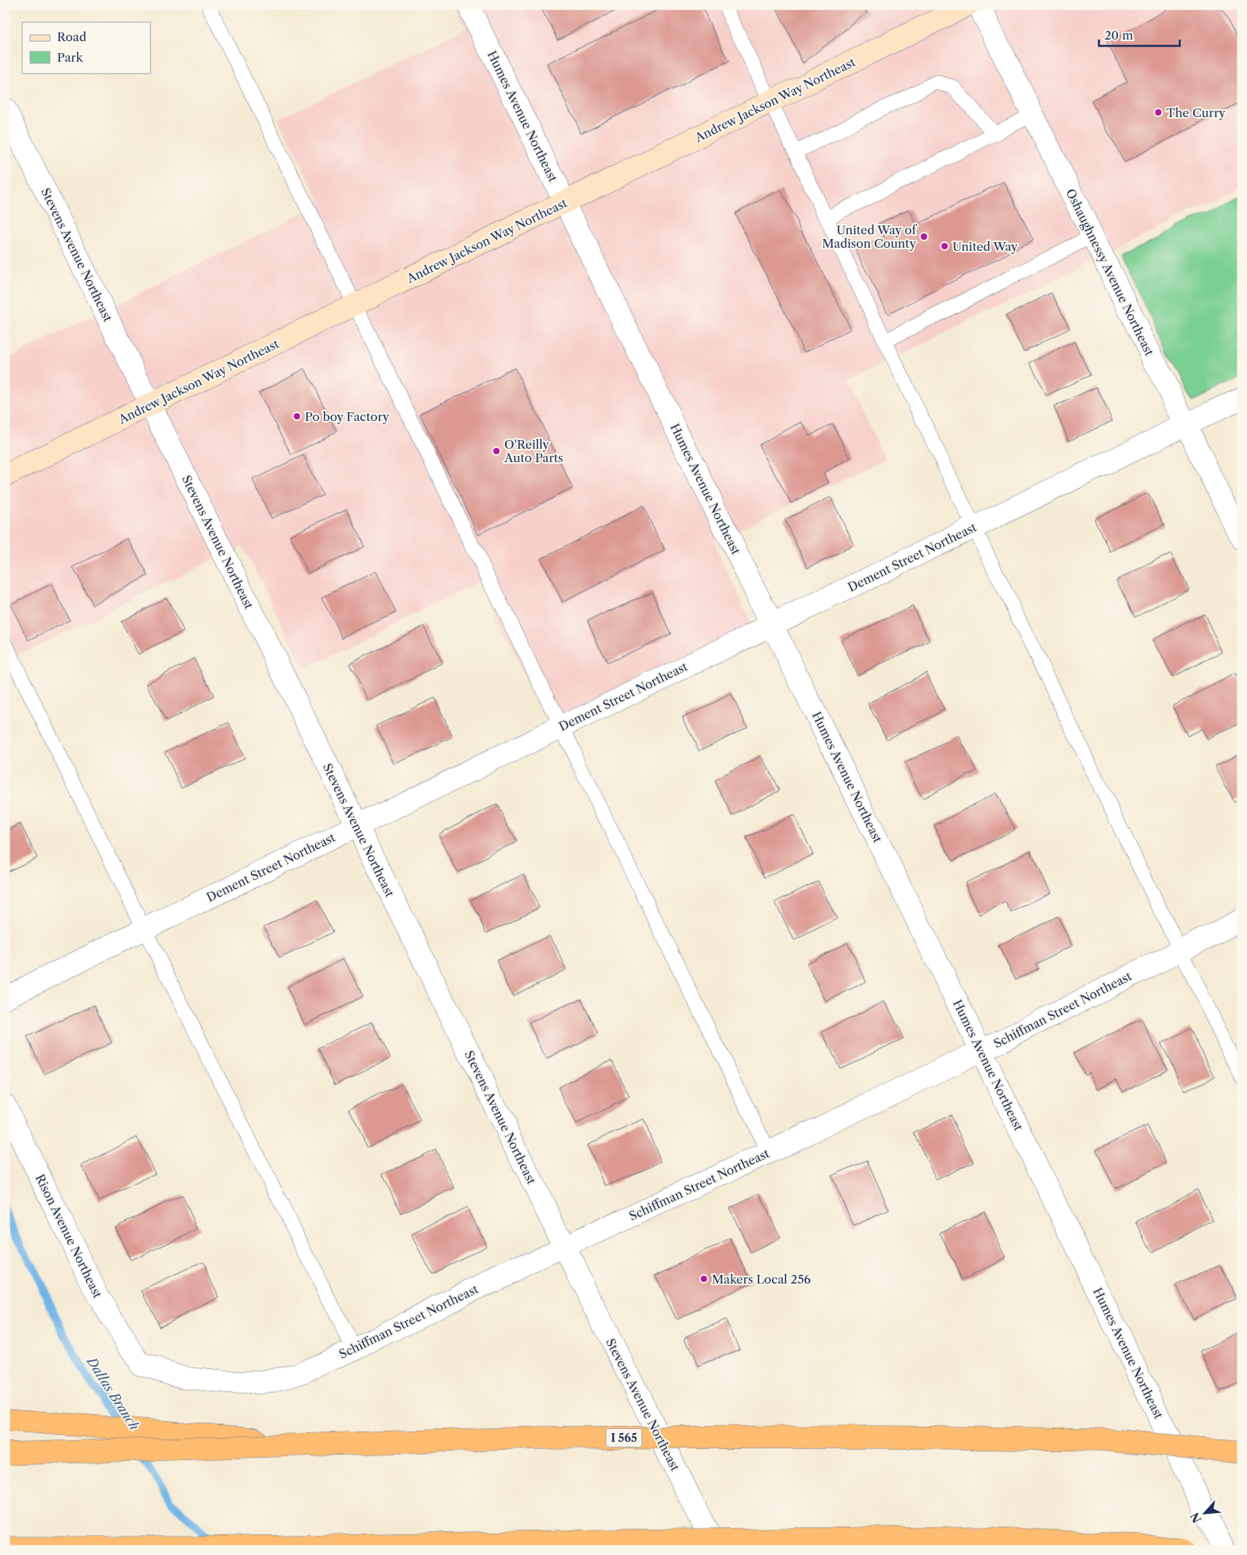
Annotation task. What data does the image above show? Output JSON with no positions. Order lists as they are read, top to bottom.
{
  "streets": {
    "highway": ["I 565"],
    "main road": ["Andrew Jackson Way Northeast"],
    "street": [
      "Humes Avenue Northeast",
      "Stevens Avenue Northeast",
      "Oshaughnessy Avenue Northeast",
      "Dement Street Northeast",
      "Schiffman Street Northeast",
      "Rison Avenue Northeast"
    ]
  },
  "crossings": [
    ["Andrew Jackson Way Northeast", "Humes Avenue Northeast"],
    ["Andrew Jackson Way Northeast", "Stevens Avenue Northeast"],
    ["Humes Avenue Northeast", "Dement Street Northeast"],
    ["Humes Avenue Northeast", "Schiffman Street Northeast"],
    ["Stevens Avenue Northeast", "Dement Street Northeast"],
    ["Stevens Avenue Northeast", "Schiffman Street Northeast"],
    ["Oshaughnessy Avenue Northeast", "Dement Street Northeast"],
    ["Schiffman Street Northeast", "Rison Avenue Northeast"]
  ],
  "water": ["Dallas Branch"],
  "places": [
    "The Curry",
    "United Way of Madison County",
    "United Way",
    "Po boy Factory",
    "O'Reilly Auto Parts",
    "Makers Local 256"
  ],
  "legend": ["Road", "Park"],
  "scale_bar": "20 m",
  "north": "bottom left"
}
